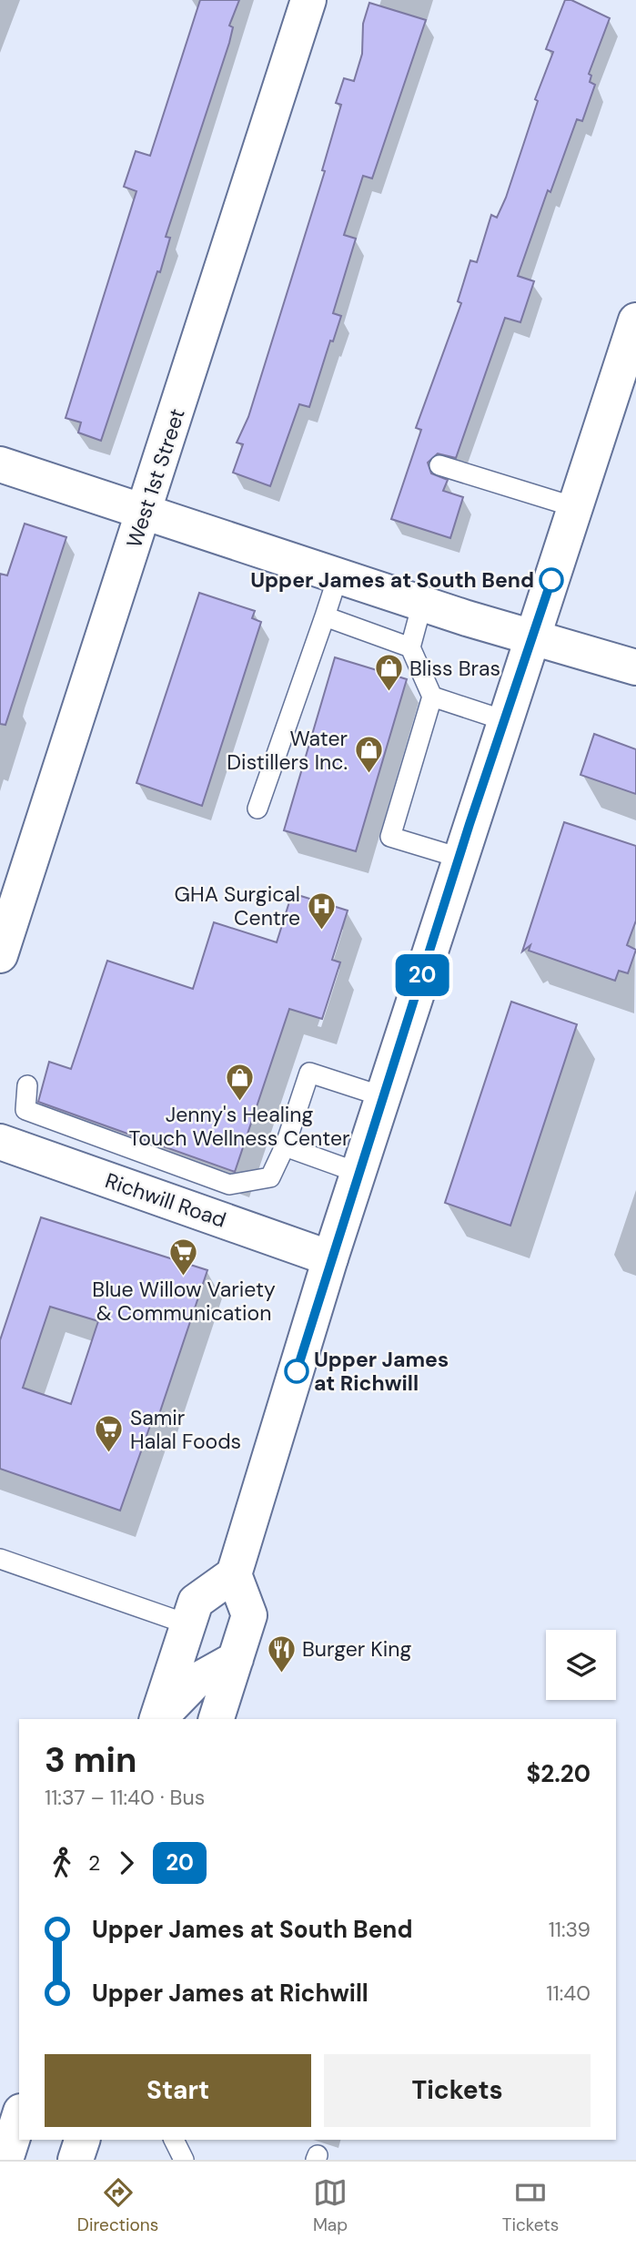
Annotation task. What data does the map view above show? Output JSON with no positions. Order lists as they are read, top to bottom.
{
  "streets": {
    "street": ["West 1st Street", "Richwill Road"]
  },
  "places": {
    "other": ["Upper James at South Bend", "Upper James at Richwill"],
    "shop": ["Bliss Bras", "Water Distillers Inc.", "Jenny's Healing Touch Wellness Center"],
    "hospital": ["GHA Surgical Centre"],
    "supermarket": ["Blue Willow Variety & Communication", "Samir Halal Foods"],
    "restaurant": ["Burger King"]
  },
  "lines": ["bus line 20"],
  "page": {
    "on_map": "20",
    "heading": ["3 min", "11:37 – 11:40 · Bus", "$2.20"],
    "legs": ["2", "20"],
    "list": [
      {
        "name": "Upper James at South Bend",
        "value": "11:39"
      },
      {
        "name": "Upper James at Richwill",
        "value": "11:40"
      }
    ],
    "buttons": ["Start", "Tickets"],
    "tabs": ["Directions", "Map", "Tickets"]
  }
}
